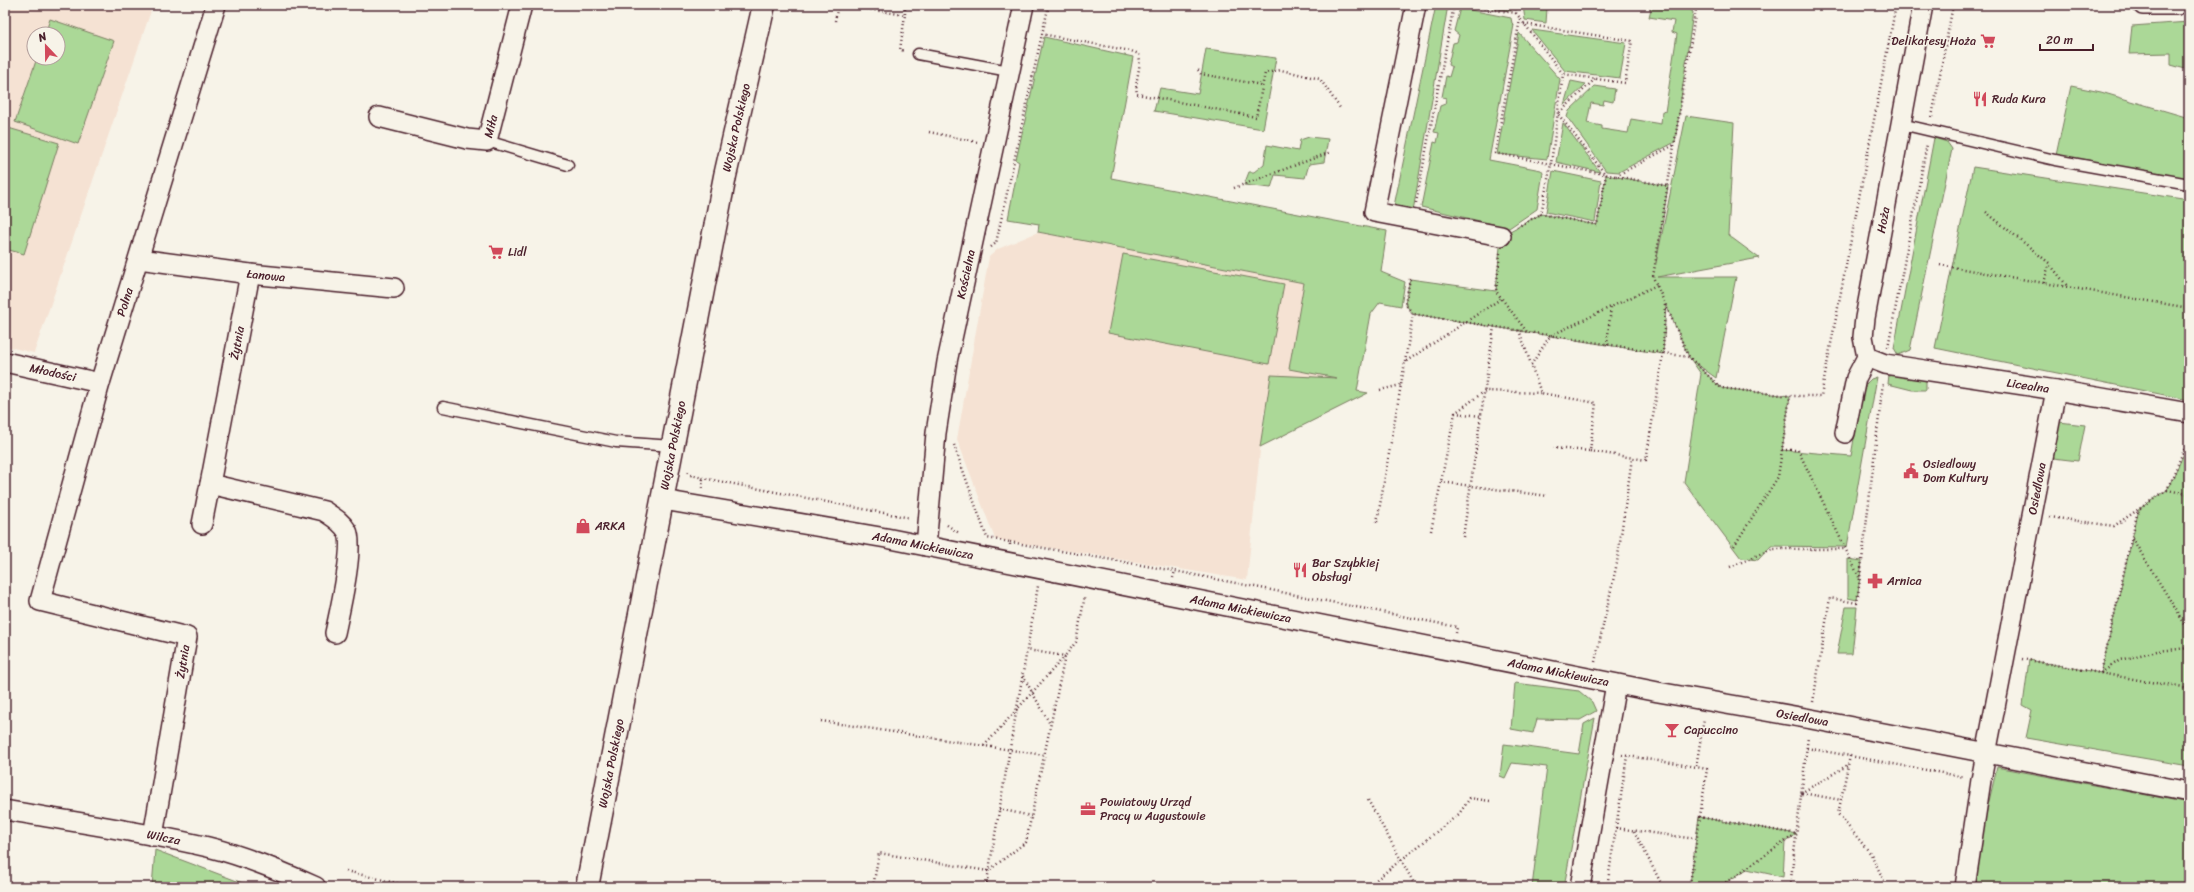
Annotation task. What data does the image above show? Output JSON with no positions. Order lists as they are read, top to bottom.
{
  "streets": {
    "street": [
      "Miła",
      "Wojska Polskiego",
      "Hoża",
      "Kościelna",
      "Łanowa",
      "Polna",
      "Żytnia",
      "Młodości",
      "Licealna",
      "Osiedlowa",
      "Adama Mickiewicza",
      "Wilcza"
    ]
  },
  "crossings": [
    ["Wojska Polskiego", "Adama Mickiewicza"],
    ["Hoża", "Licealna"],
    ["Kościelna", "Adama Mickiewicza"],
    ["Łanowa", "Polna"],
    ["Łanowa", "Żytnia"],
    ["Polna", "Żytnia"],
    ["Polna", "Młodości"],
    ["Żytnia", "Wilcza"],
    ["Licealna", "Osiedlowa"],
    ["Osiedlowa", "Adama Mickiewicza"]
  ],
  "places": {
    "supermarket": ["Delikatesy Hoża", "Lidl"],
    "restaurant": ["Ruda Kura", "Bar Szybkiej Obsługi"],
    "public building": ["Osiedlowy Dom Kultury"],
    "shop": ["ARKA"],
    "pharmacy": ["Arnica"],
    "bar": ["Capuccino"],
    "office": ["Powiatowy Urząd Pracy w Augustowie"]
  },
  "scale_bar": "20 m",
  "north": "top"
}
